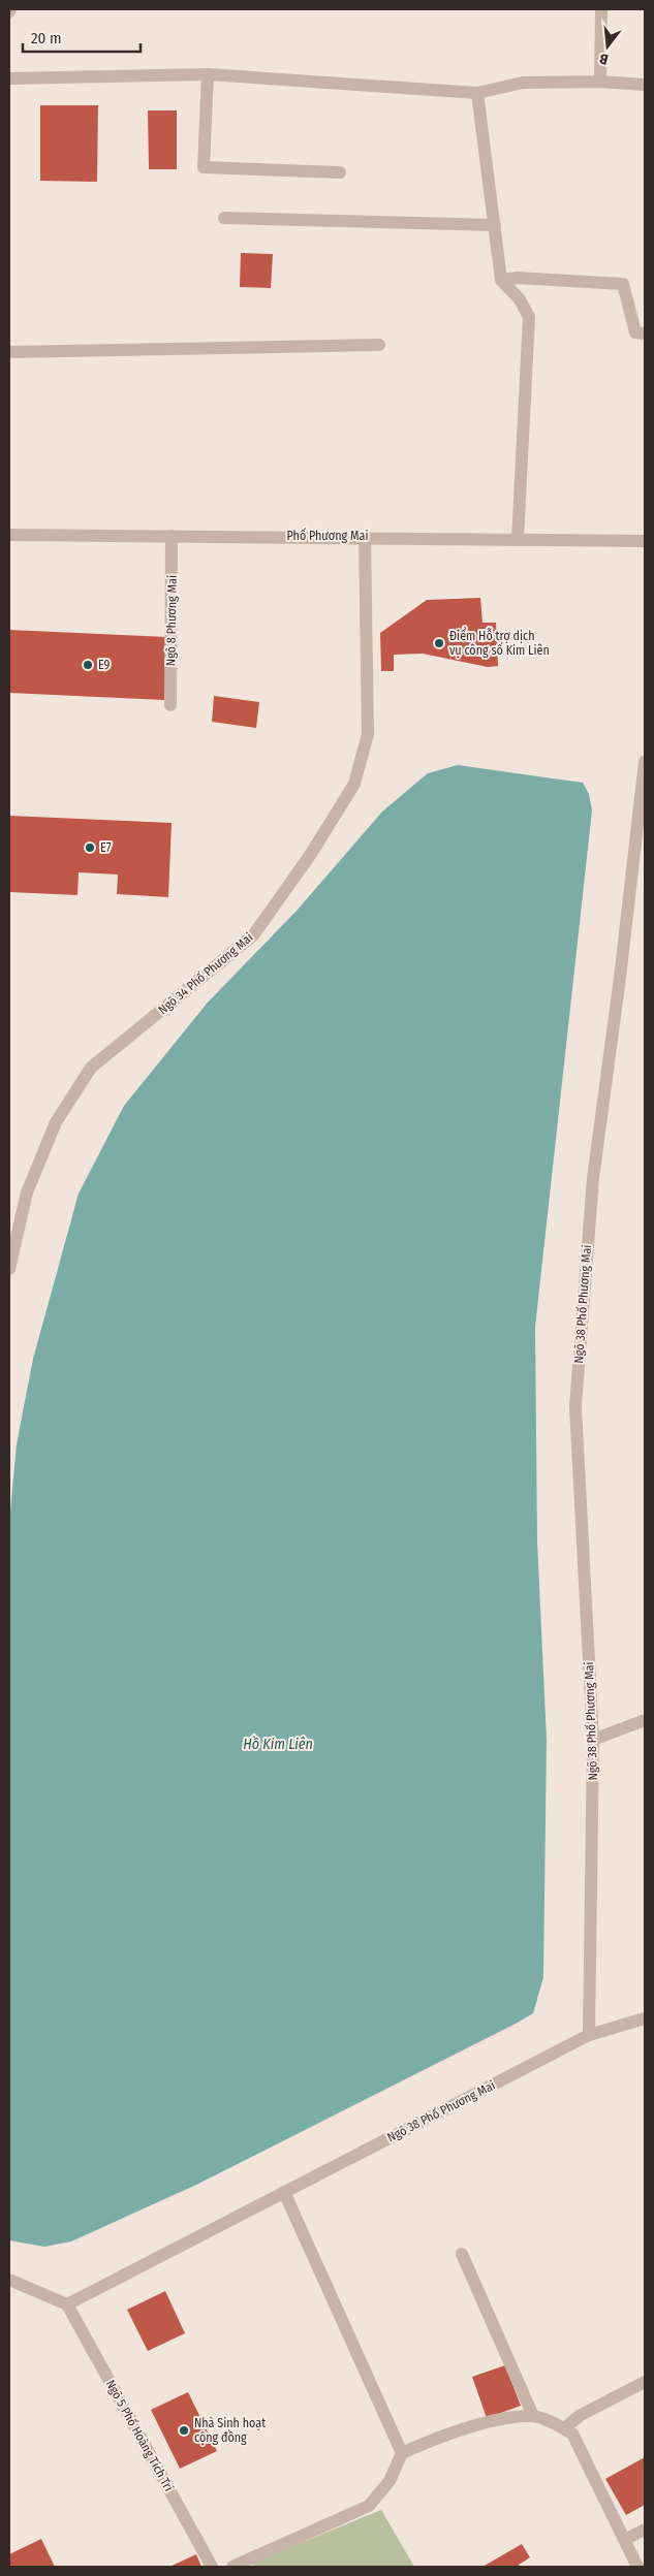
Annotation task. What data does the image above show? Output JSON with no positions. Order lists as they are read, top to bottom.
{
  "streets": {
    "street": [
      "Phố Phương Mai",
      "Ngõ 8 Phương Mai",
      "Ngõ 34 Phố Phương Mai",
      "Ngõ 38 Phố Phương Mai",
      "Ngõ 5 Phố Hoàng Tích Trí"
    ]
  },
  "crossings": [
    ["Phố Phương Mai", "Ngõ 8 Phương Mai"],
    ["Phố Phương Mai", "Ngõ 34 Phố Phương Mai"],
    ["Ngõ 38 Phố Phương Mai", "Ngõ 5 Phố Hoàng Tích Trí"]
  ],
  "water": ["Hồ Kim Liên"],
  "places": [
    "Điểm Hỗ trợ dịch vụ công số Kim Liên",
    "E9",
    "E7",
    "Nhà Sinh hoạt cộng đồng"
  ],
  "scale_bar": "20 m",
  "north": "bottom"
}
